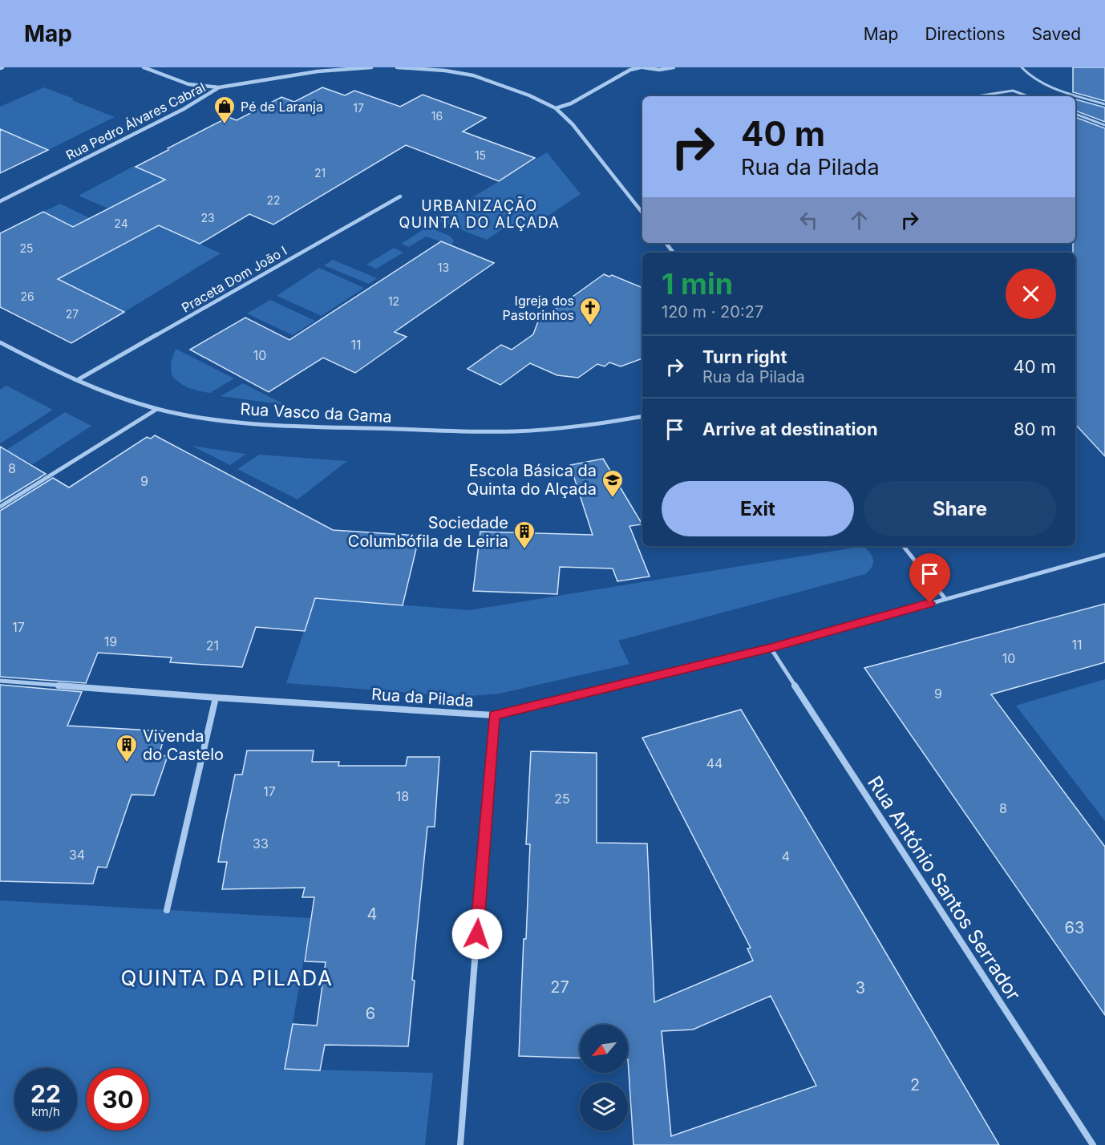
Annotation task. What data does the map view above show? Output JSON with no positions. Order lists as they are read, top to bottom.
{
  "streets": {
    "street": [
      "Rua Pedro Álvares Cabral",
      "Praceta Dom João I",
      "Rua Vasco da Gama",
      "Rua da Pilada",
      "Rua António Santos Serrador"
    ]
  },
  "crossings": [
    ["Praceta Dom João I", "Rua Vasco da Gama"],
    ["Rua da Pilada", "Rua António Santos Serrador"]
  ],
  "districts": ["URBANIZAÇÃO QUINTA DO ALÇADA", "QUINTA DA PILADA"],
  "places": {
    "shop": ["Pé de Laranja"],
    "church": ["Igreja dos Pastorinhos"],
    "school or university": ["Escola Básica da Quinta do Alçada"],
    "building": ["Sociedade Columbófila de Leiria", "Vivenda do Castelo"]
  },
  "house_numbers": [
    "17",
    "16",
    "15",
    "21",
    "22",
    "23",
    "24",
    "25",
    "13",
    "26",
    "12",
    "27",
    "11",
    "10",
    "8",
    "9",
    "17",
    "19",
    "11",
    "21",
    "10",
    "9",
    "44",
    "17",
    "18",
    "25",
    "8",
    "33",
    "34",
    "4",
    "4",
    "63",
    "27",
    "3",
    "6",
    "2"
  ],
  "north": "bottom left",
  "page": {
    "header": "Map",
    "nav": ["Map", "Directions", "Saved"],
    "turn": ["40 m", "Rua da Pilada"],
    "heading": ["1 min", "120 m · 20:27"],
    "list": [
      {
        "name": "Turn right",
        "note": "Rua da Pilada",
        "value": "40 m"
      },
      {
        "name": "Arrive at destination",
        "value": "80 m"
      }
    ],
    "buttons": ["Exit", "Share"],
    "speed": "22 km/h",
    "limit": "30"
  }
}
